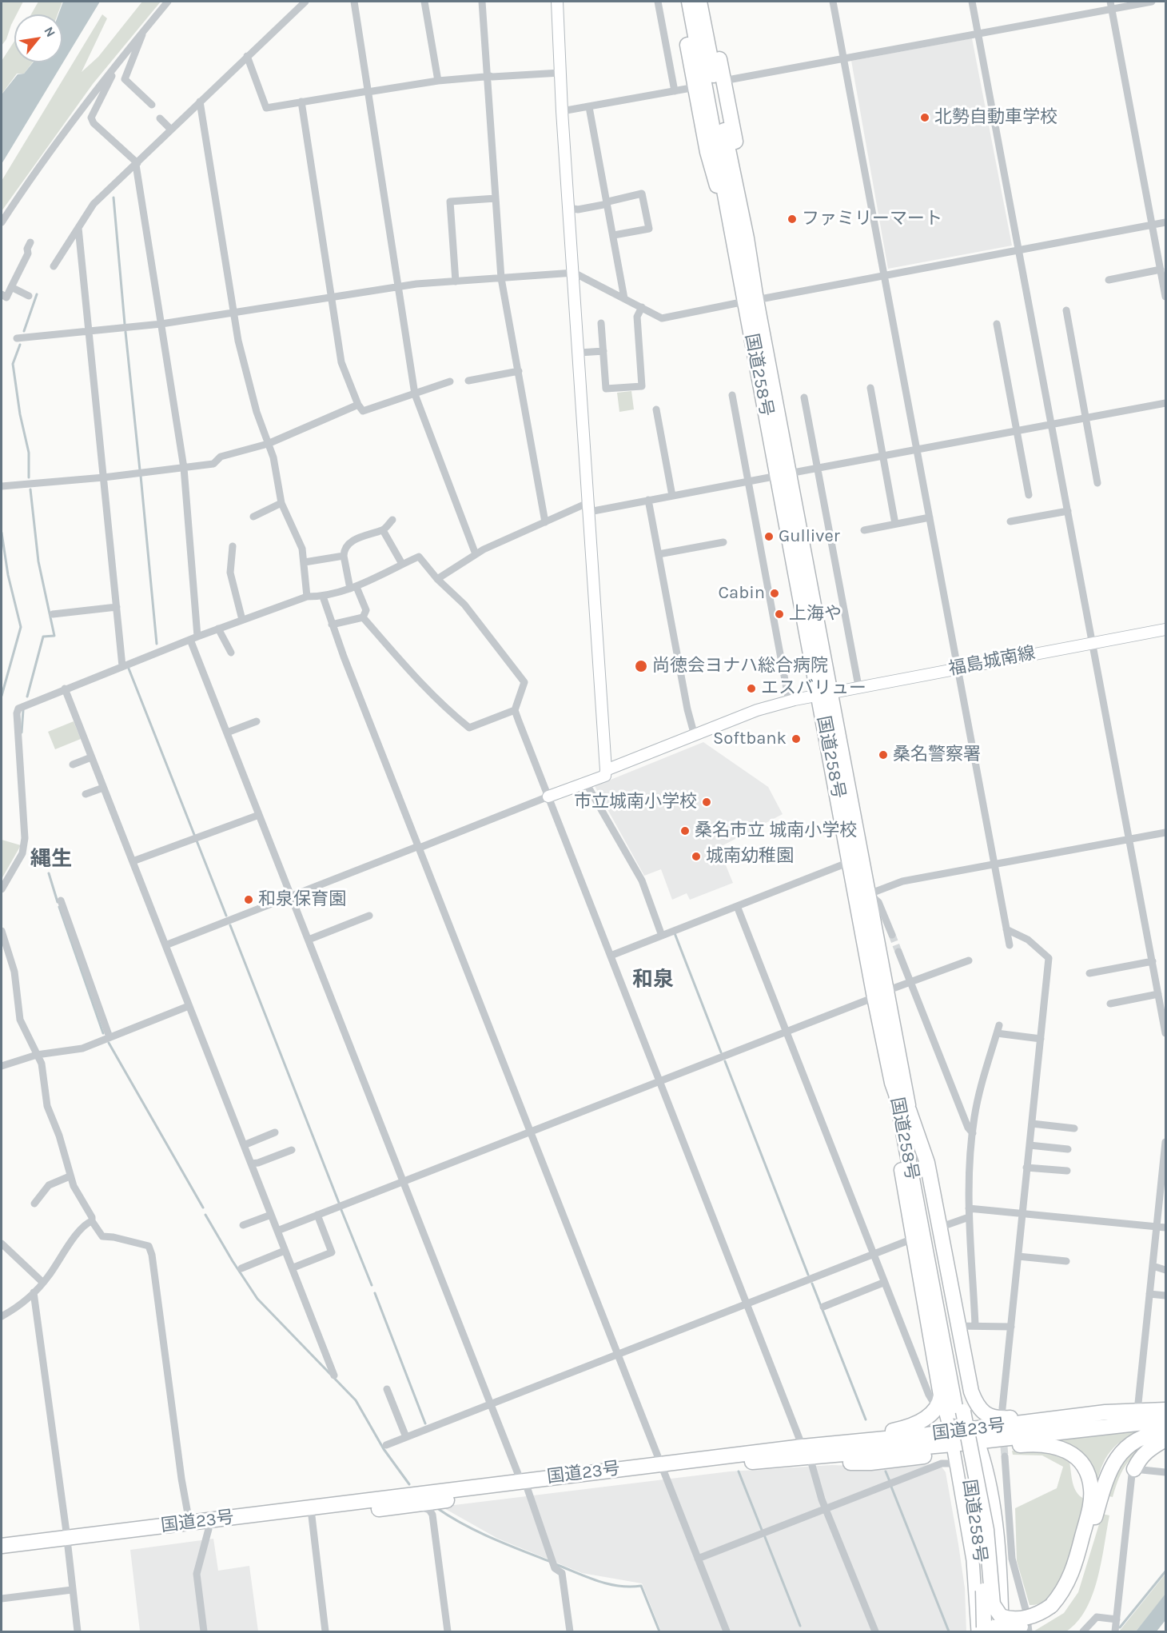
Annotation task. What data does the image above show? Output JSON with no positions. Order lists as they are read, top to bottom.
{
  "streets": {
    "highway": ["国道258号", "国道23号"],
    "street": ["福島城南線"]
  },
  "crossings": [
    ["国道258号", "福島城南線"]
  ],
  "districts": ["縄生", "和泉"],
  "places": [
    "北勢自動車学校",
    "ファミリーマート",
    "Gulliver",
    "Cabin",
    "上海や",
    "尚徳会ヨナハ総合病院",
    "エスバリュー",
    "Softbank",
    "桑名警察署",
    "市立城南小学校",
    "桑名市立 城南小学校",
    "城南幼稚園",
    "和泉保育園"
  ],
  "north": "top right"
}
